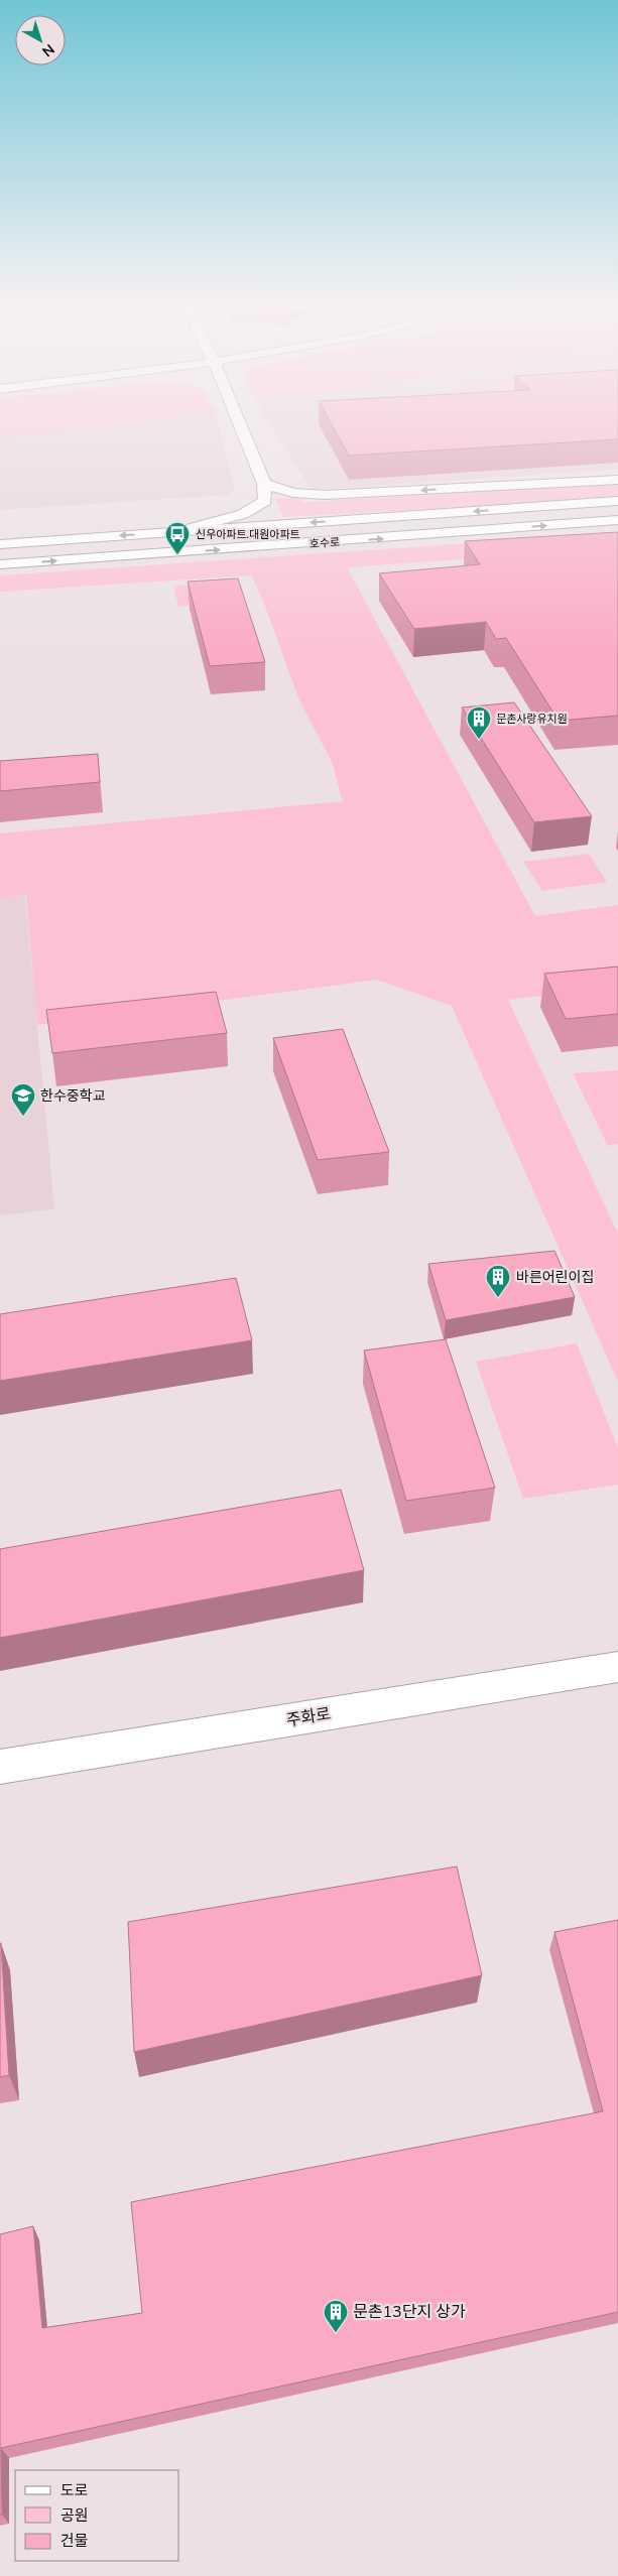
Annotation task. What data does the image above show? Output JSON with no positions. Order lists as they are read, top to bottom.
{
  "streets": {
    "street": ["호수로", "주화로"]
  },
  "places": {
    "bus stop": ["신우아파트.대원아파트"],
    "building": ["문촌사랑유치원", "바른어린이집", "문촌13단지 상가"],
    "school or university": ["한수중학교"]
  },
  "legend": ["도로", "공원", "건물"],
  "north": "bottom right"
}
